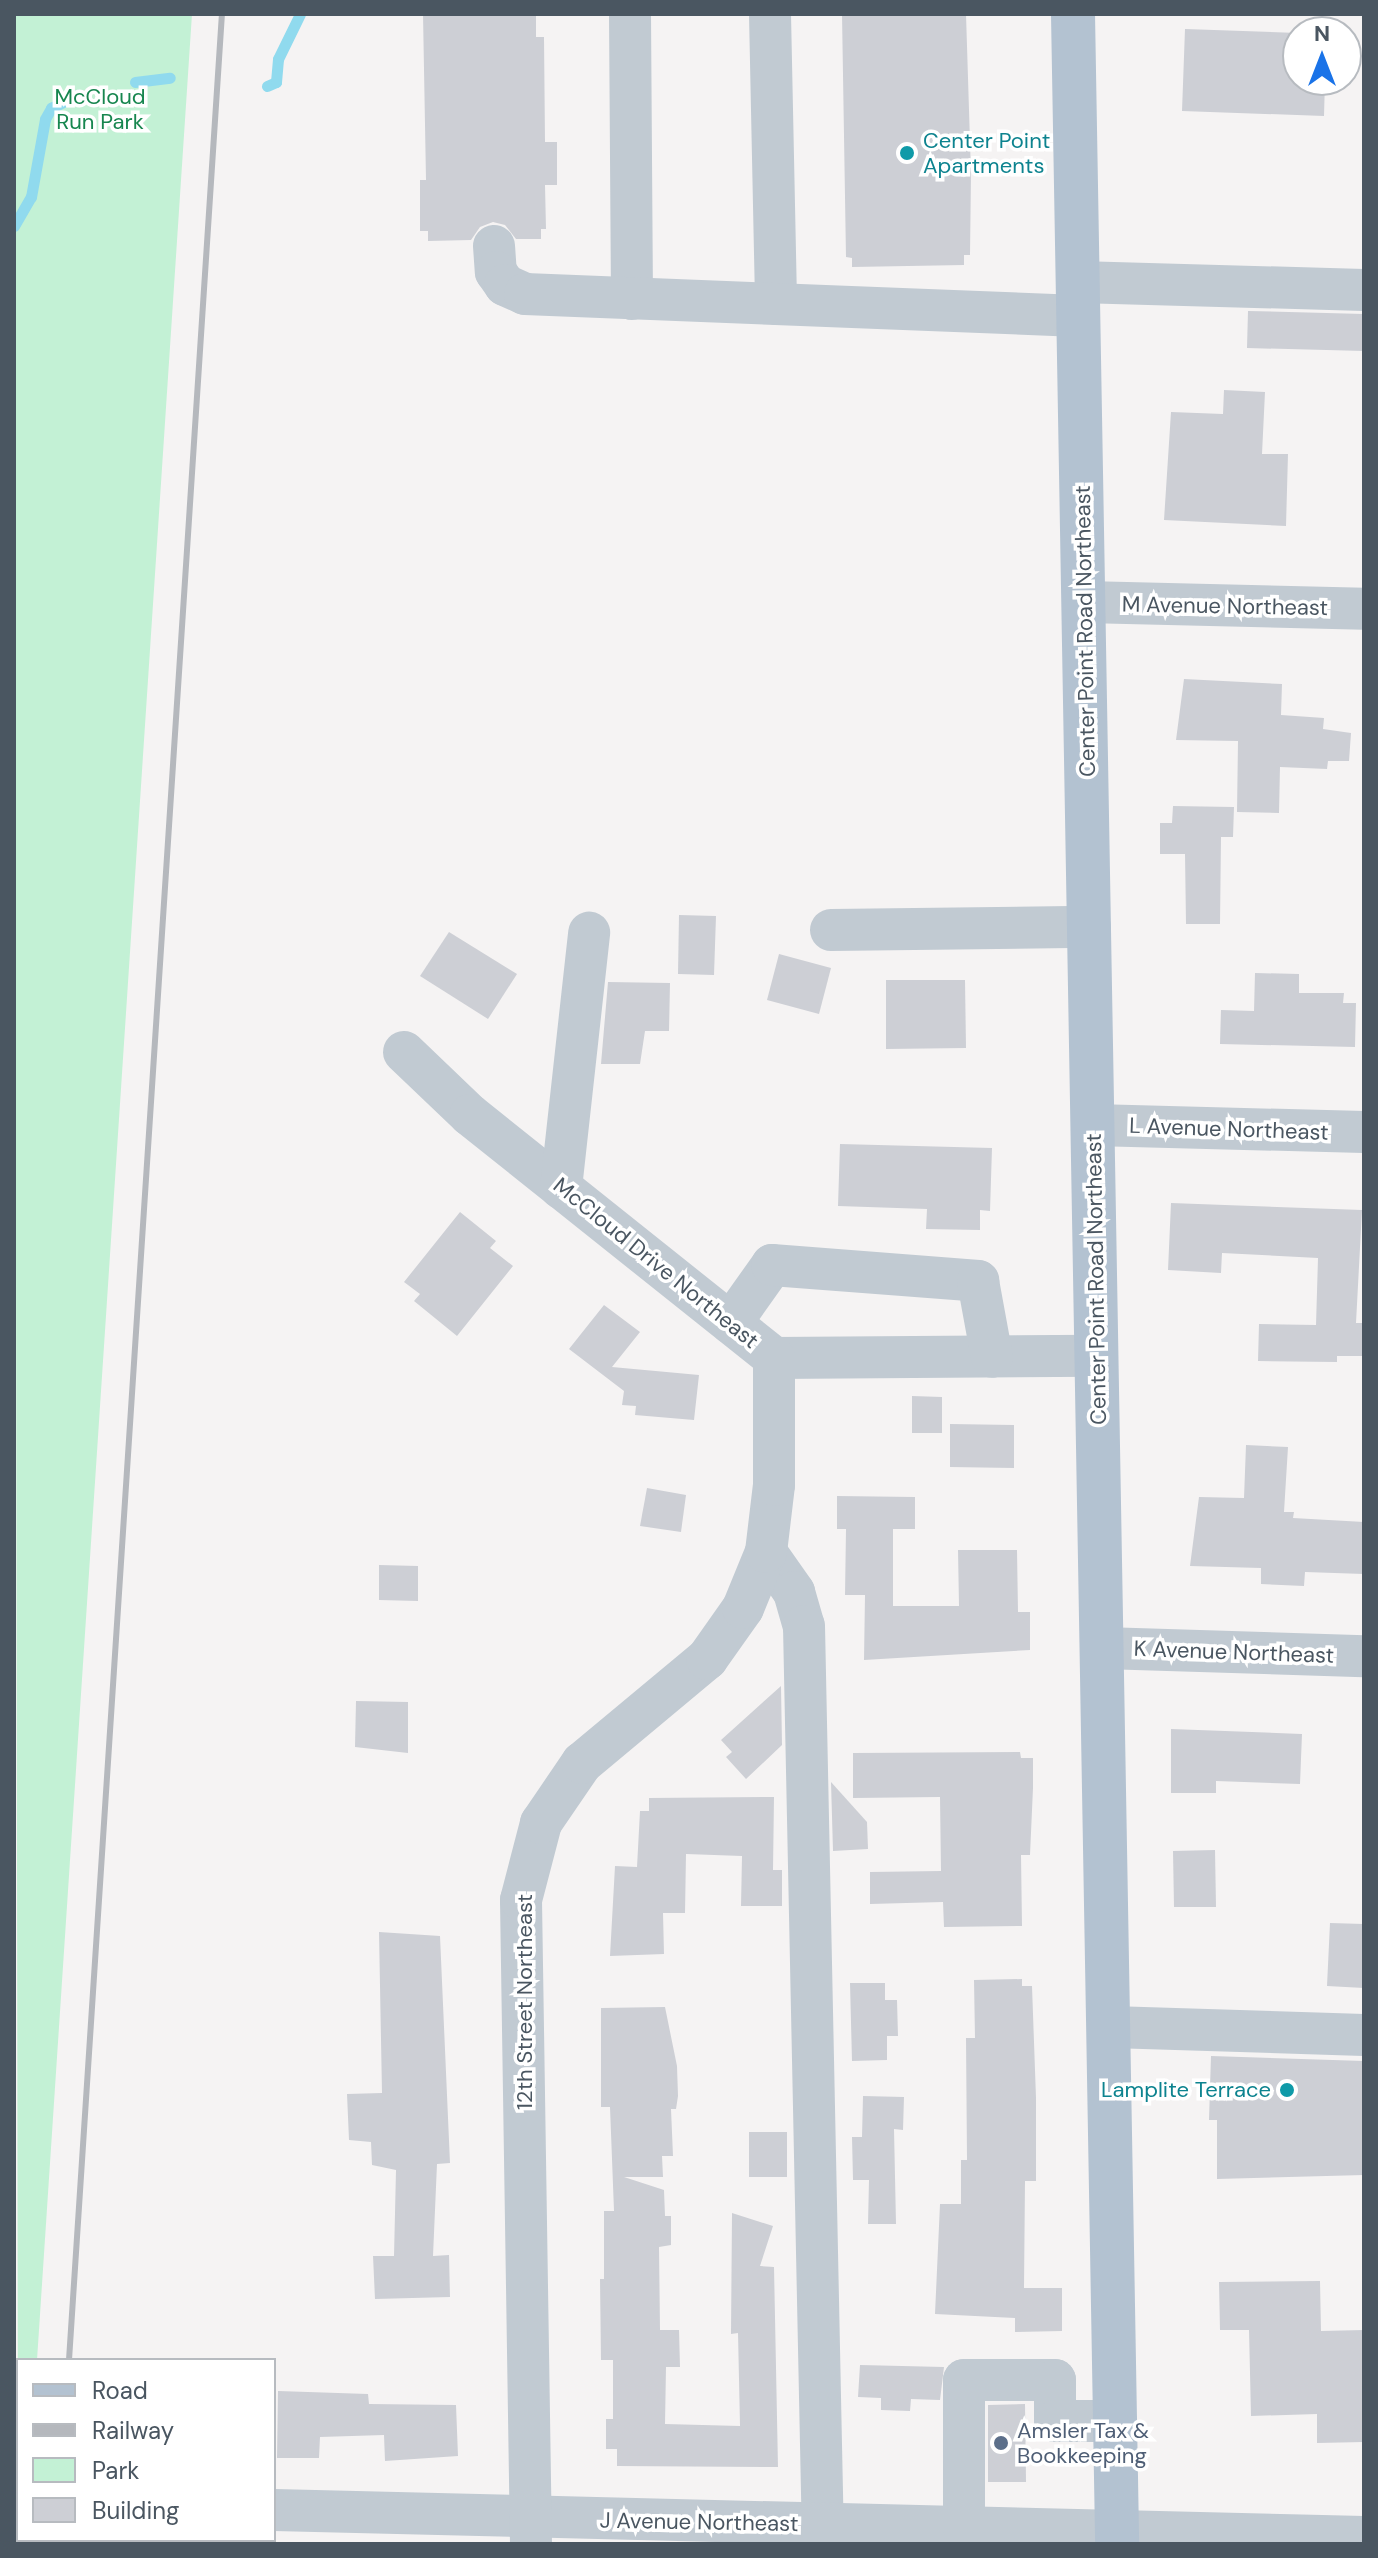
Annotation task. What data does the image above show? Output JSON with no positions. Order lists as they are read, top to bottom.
{
  "streets": {
    "main road": ["Center Point Road Northeast"],
    "street": [
      "M Avenue Northeast",
      "L Avenue Northeast",
      "McCloud Drive Northeast",
      "K Avenue Northeast",
      "12th Street Northeast",
      "J Avenue Northeast"
    ]
  },
  "crossings": [
    ["M Avenue Northeast", "Center Point Road Northeast"],
    ["Center Point Road Northeast", "L Avenue Northeast"],
    ["Center Point Road Northeast", "McCloud Drive Northeast"],
    ["Center Point Road Northeast", "K Avenue Northeast"],
    ["Center Point Road Northeast", "J Avenue Northeast"],
    ["McCloud Drive Northeast", "12th Street Northeast"],
    ["12th Street Northeast", "J Avenue Northeast"]
  ],
  "parks": ["McCloud Run Park"],
  "places": ["Center Point Apartments", "Lamplite Terrace", "Amsler Tax & Bookkeeping"],
  "legend": [
    "Road",
    "Railway",
    "Park",
    "Building"
  ],
  "north": "top"
}
